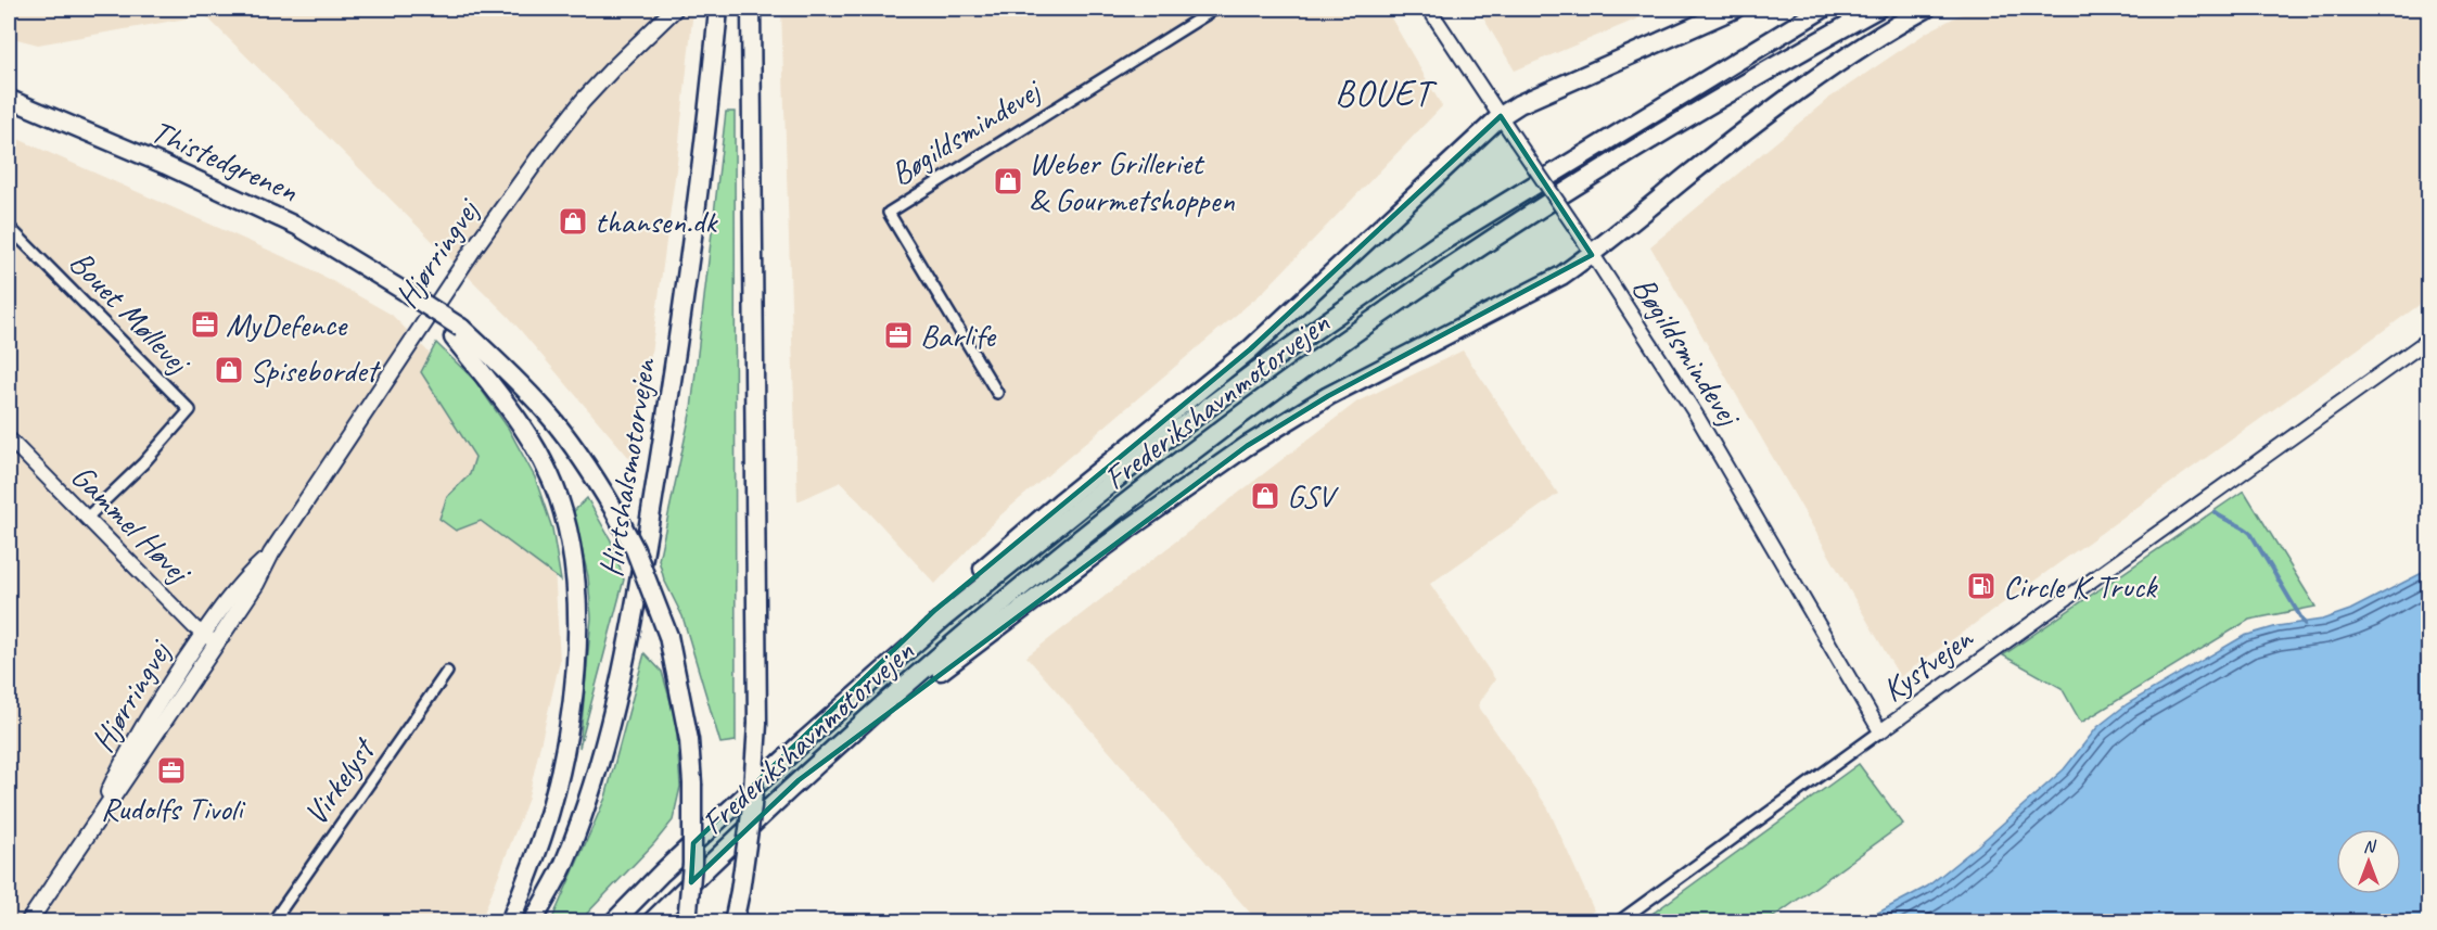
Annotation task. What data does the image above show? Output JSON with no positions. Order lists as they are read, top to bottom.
{
  "streets": {
    "highway": ["Frederikshavnmotorvejen", "Hirtshalsmotorvejen"],
    "main road": ["Thistedgrenen", "Hjørringvej"],
    "street": [
      "Bøgildsmindevej",
      "Bouet Møllevej",
      "Gammel Høvej",
      "Kystvejen",
      "Virkelyst"
    ]
  },
  "crossings": [
    ["Bøgildsmindevej", "Kystvejen"],
    ["Hjørringvej", "Gammel Høvej"],
    ["Bouet Møllevej", "Gammel Høvej"]
  ],
  "districts": ["BOUET"],
  "places": {
    "shop": [
      "Weber Grilleriet & Gourmetshoppen",
      "thansen.dk",
      "Spisebordet",
      "GSV"
    ],
    "office": ["MyDefence", "Barlife", "Rudolfs Tivoli"],
    "fuel station": ["Circle K Truck"]
  },
  "north": "top"
}
